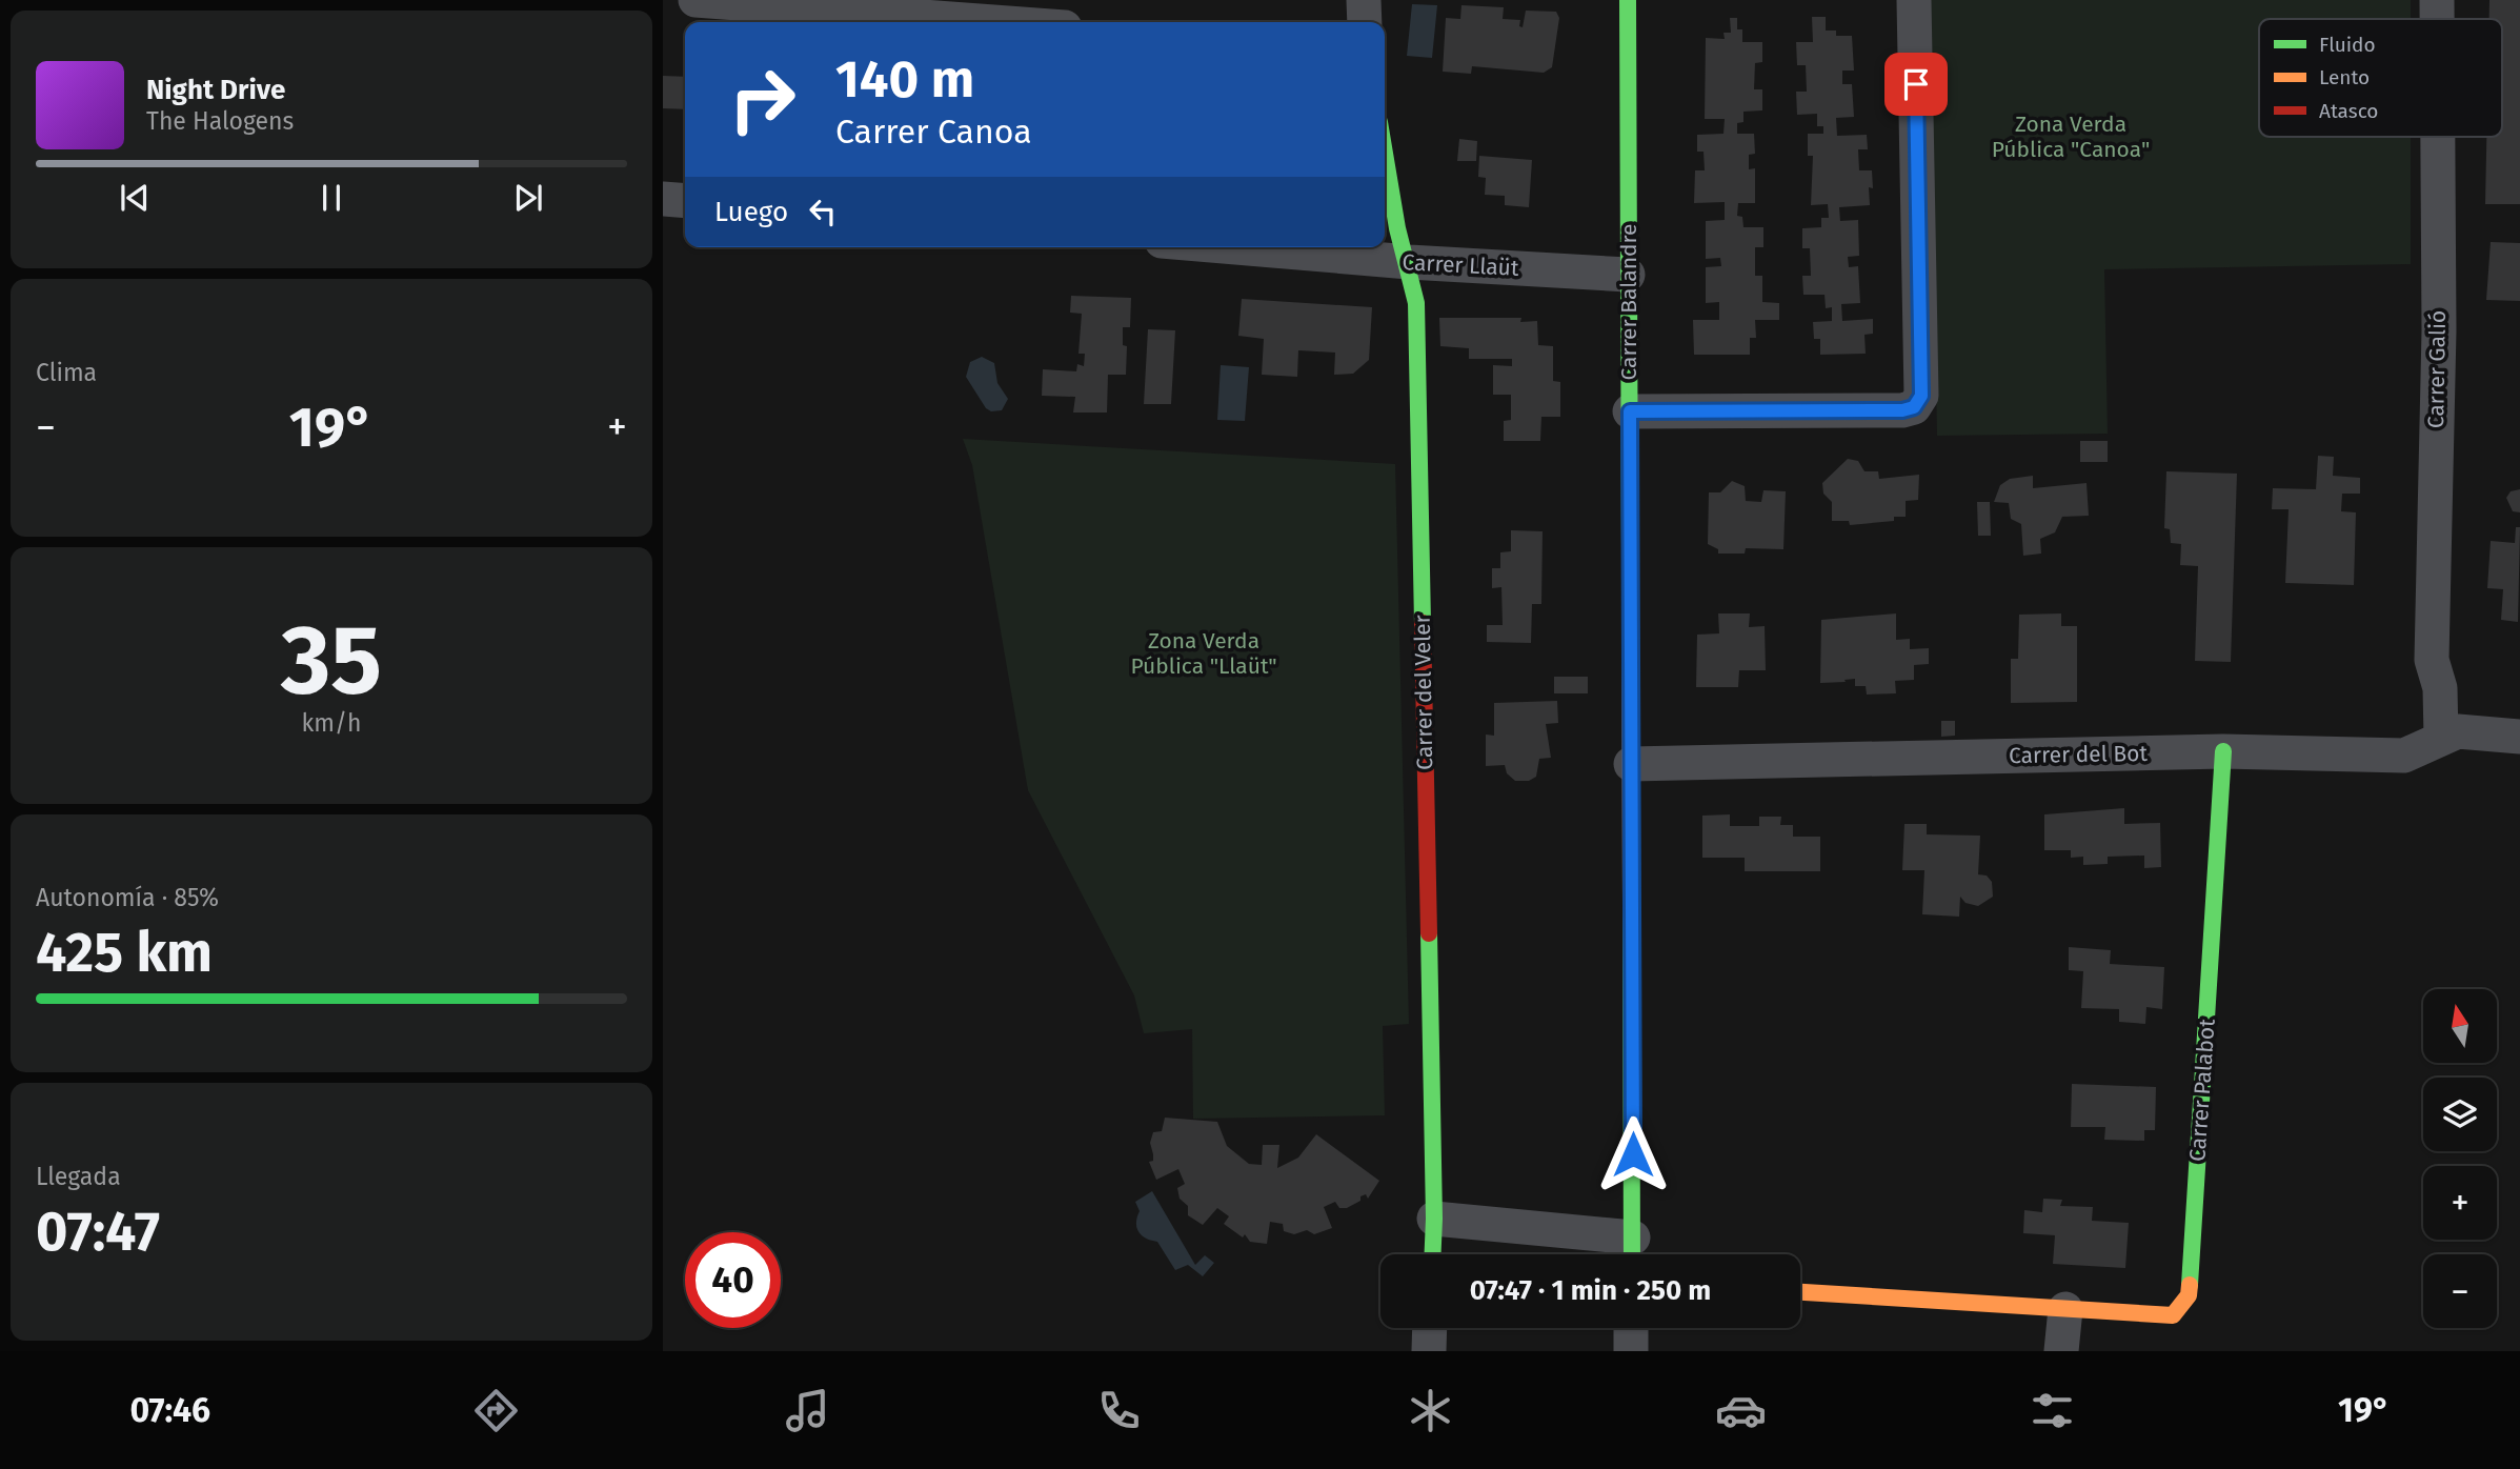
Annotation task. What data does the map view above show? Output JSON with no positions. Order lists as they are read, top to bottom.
{
  "streets": {
    "street": [
      "Carrer Llaüt",
      "Carrer Balandre",
      "Carrer Galió",
      "Carrer del Veler",
      "Carrer del Bot",
      "Carrer Palabot"
    ]
  },
  "crossings": [
    ["Carrer Llaüt", "Carrer Balandre"],
    ["Carrer Llaüt", "Carrer del Veler"],
    ["Carrer Balandre", "Carrer del Bot"],
    ["Carrer Galió", "Carrer del Bot"],
    ["Carrer del Bot", "Carrer Palabot"]
  ],
  "parks": ["Zona Verda Pública \"Canoa\"", "Zona Verda Pública \"Llaüt\""],
  "legend": ["Fluido", "Lento", "Atasco"],
  "north": "top",
  "page": {
    "turn": ["140 m", "Carrer Canoa"],
    "song": ["Night Drive", "The Halogens"],
    "then": "Luego",
    "tile": [
      "Clima",
      ["35", "km/h"],
      ["Autonomía · 85%", "425 km"],
      ["Llegada", "07:47"]
    ],
    "heat": ["−", "19°", "+"],
    "map_buttons": ["+", "−"],
    "limit": "40",
    "trip": "07:47 · 1 min · 250 m",
    "tabs": ["07:46", "19°"]
  }
}
